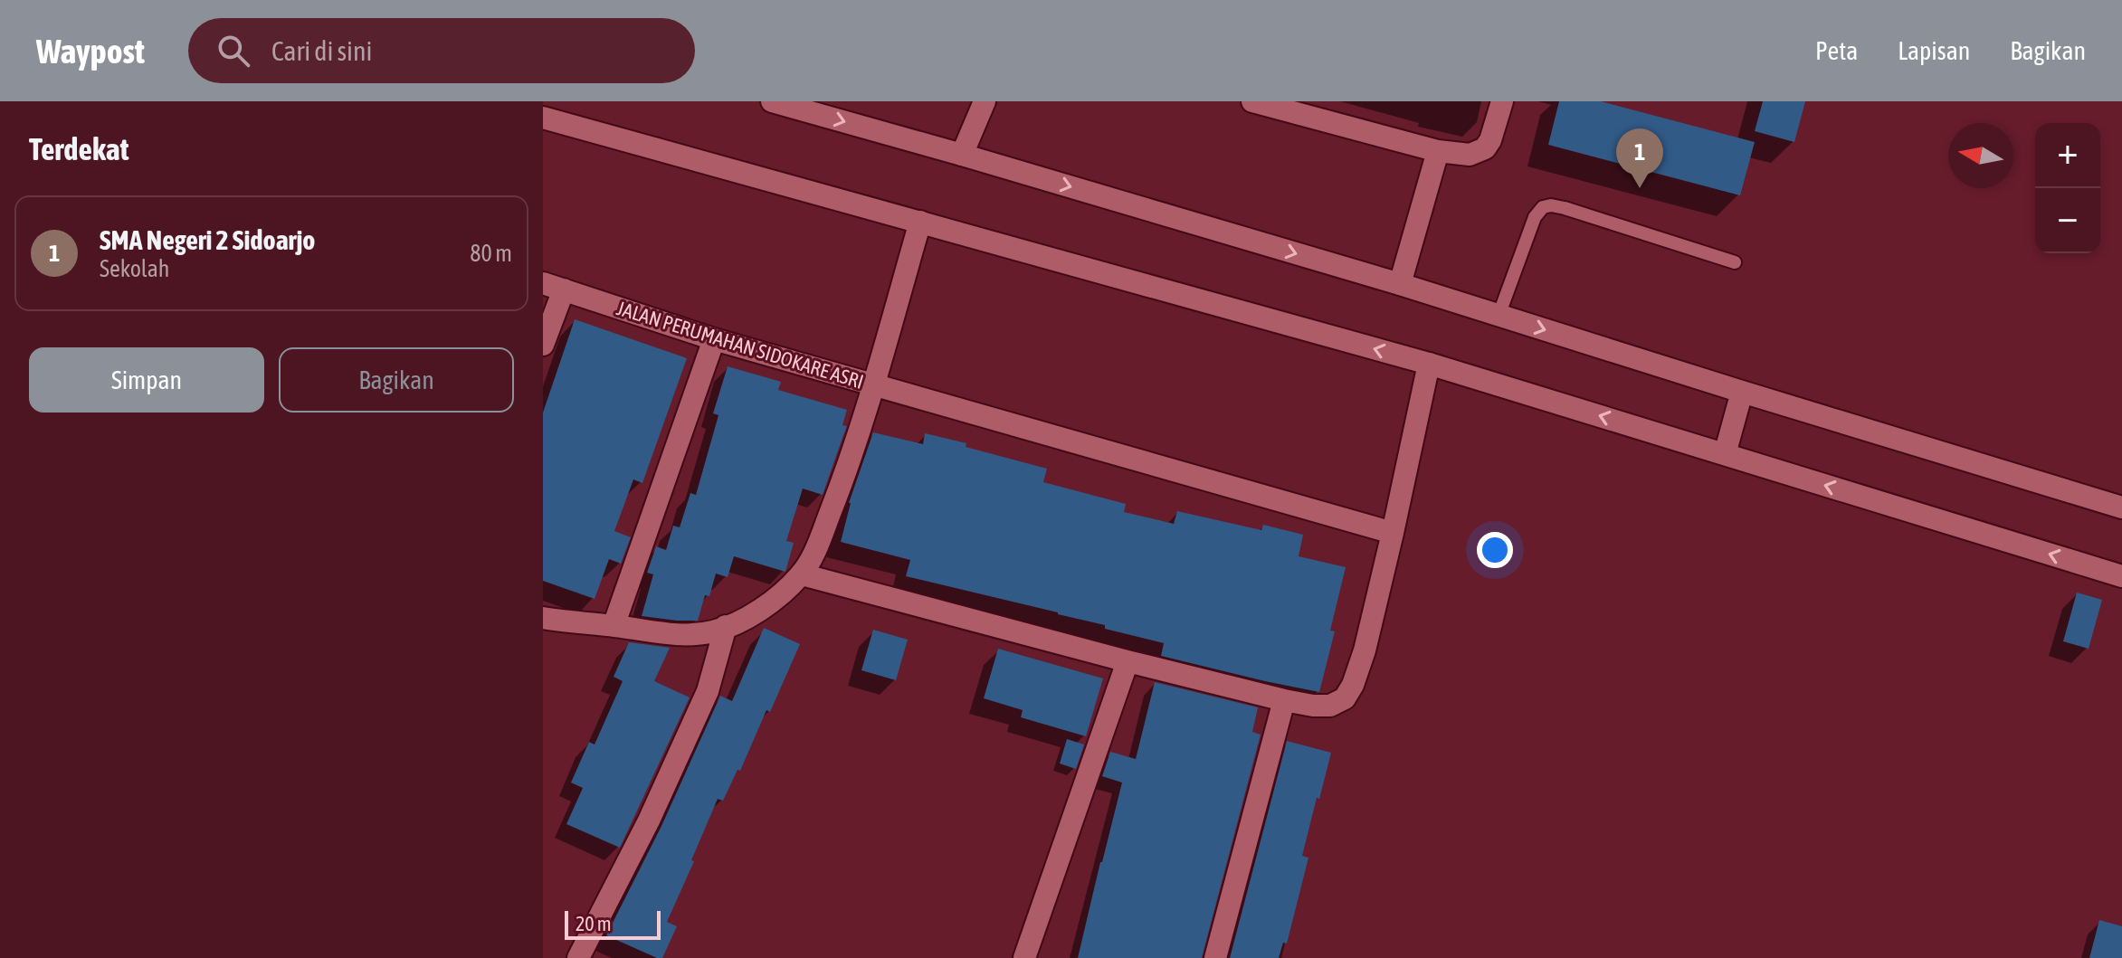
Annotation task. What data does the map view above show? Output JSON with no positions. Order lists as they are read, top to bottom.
{
  "streets": {
    "street": ["JALAN PERUMAHAN SIDOKARE ASRI"]
  },
  "scale_bar": "20 m",
  "north": "left",
  "page": {
    "header": "Waypost",
    "search": "Cari di sini",
    "nav": ["Peta", "Lapisan", "Bagikan"],
    "heading": "Terdekat",
    "map_buttons": ["+", "−"],
    "pins": "1",
    "list": [
      {
        "mark": "1",
        "name": "SMA Negeri 2 Sidoarjo",
        "note": "Sekolah",
        "value": "80 m"
      }
    ],
    "buttons": ["Simpan", "Bagikan"],
    "scale": "20 m"
  }
}
